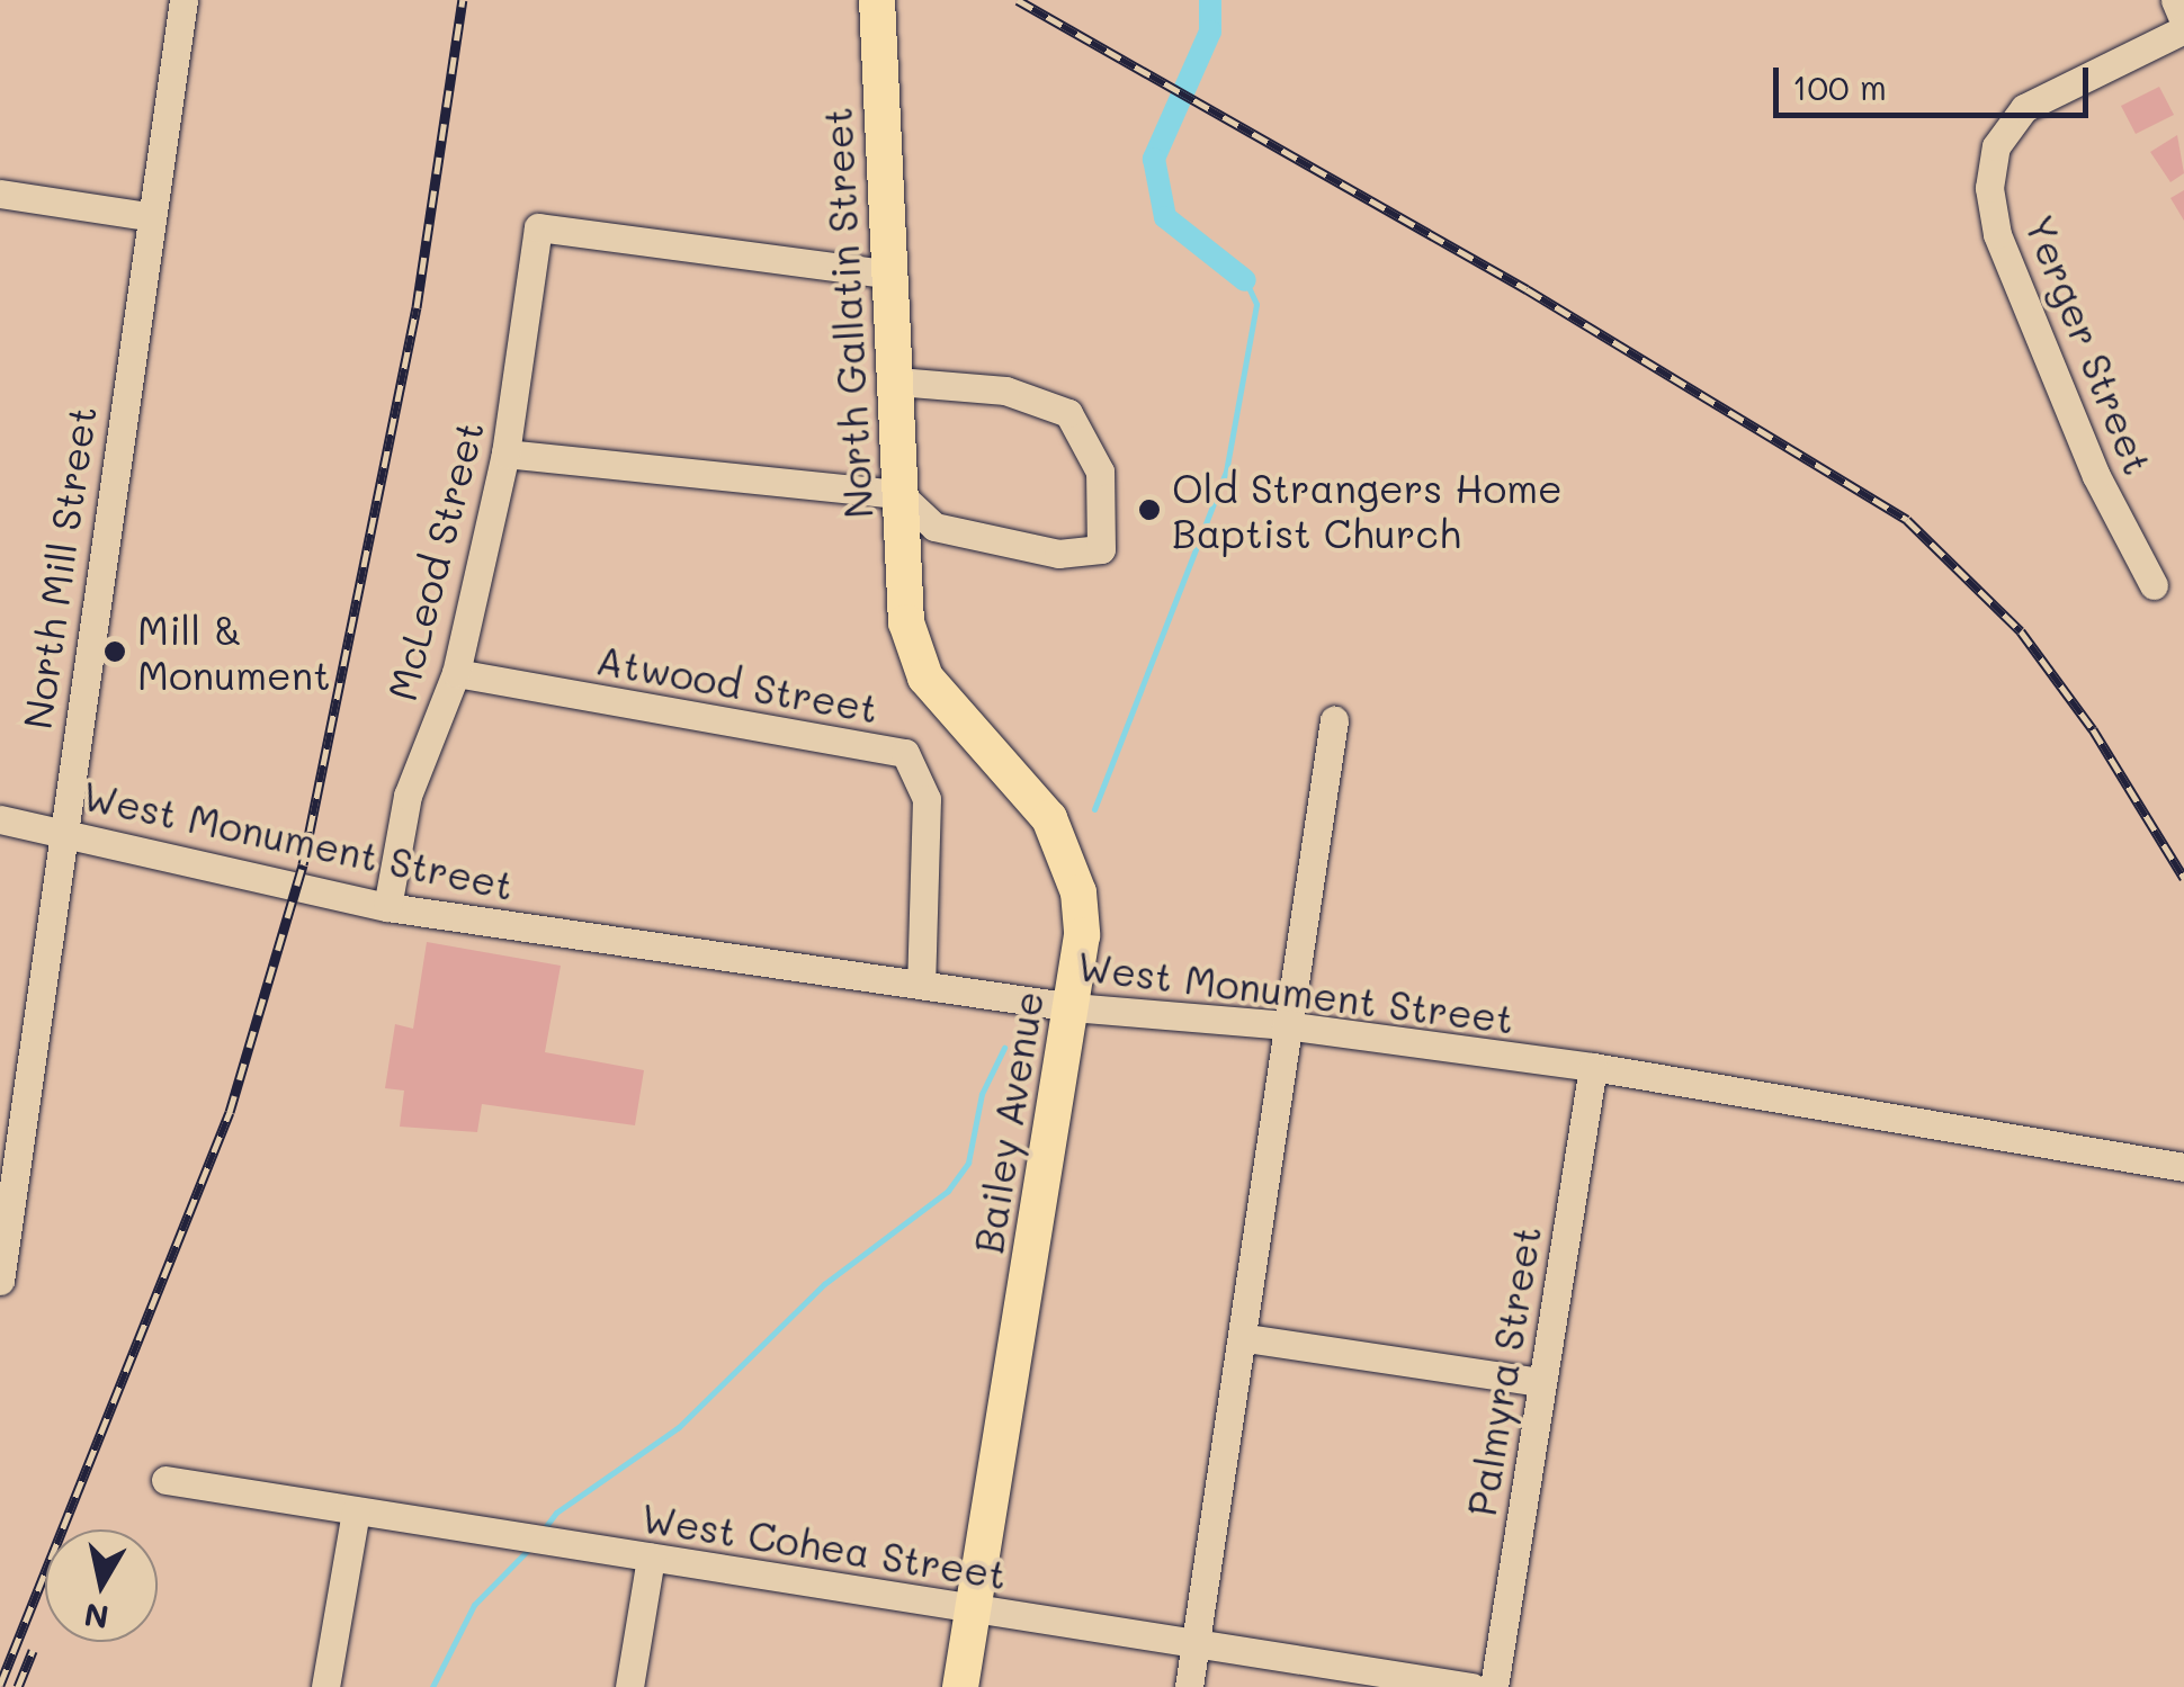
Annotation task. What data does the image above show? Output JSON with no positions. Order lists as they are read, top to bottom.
{
  "streets": {
    "main road": ["North Gallatin Street", "Bailey Avenue"],
    "street": [
      "Yerger Street",
      "McLeod Street",
      "North Mill Street",
      "Atwood Street",
      "West Monument Street",
      "Palmyra Street",
      "West Cohea Street"
    ]
  },
  "crossings": [
    ["North Gallatin Street", "McLeod Street"],
    ["North Gallatin Street", "Bailey Avenue"],
    ["McLeod Street", "Atwood Street"],
    ["McLeod Street", "West Monument Street"],
    ["North Mill Street", "West Monument Street"],
    ["Atwood Street", "West Monument Street"],
    ["West Monument Street", "Bailey Avenue"],
    ["West Monument Street", "Palmyra Street"],
    ["Bailey Avenue", "West Cohea Street"]
  ],
  "places": ["Old Strangers Home Baptist Church", "Mill & Monument"],
  "scale_bar": "100 m",
  "north": "bottom"
}
